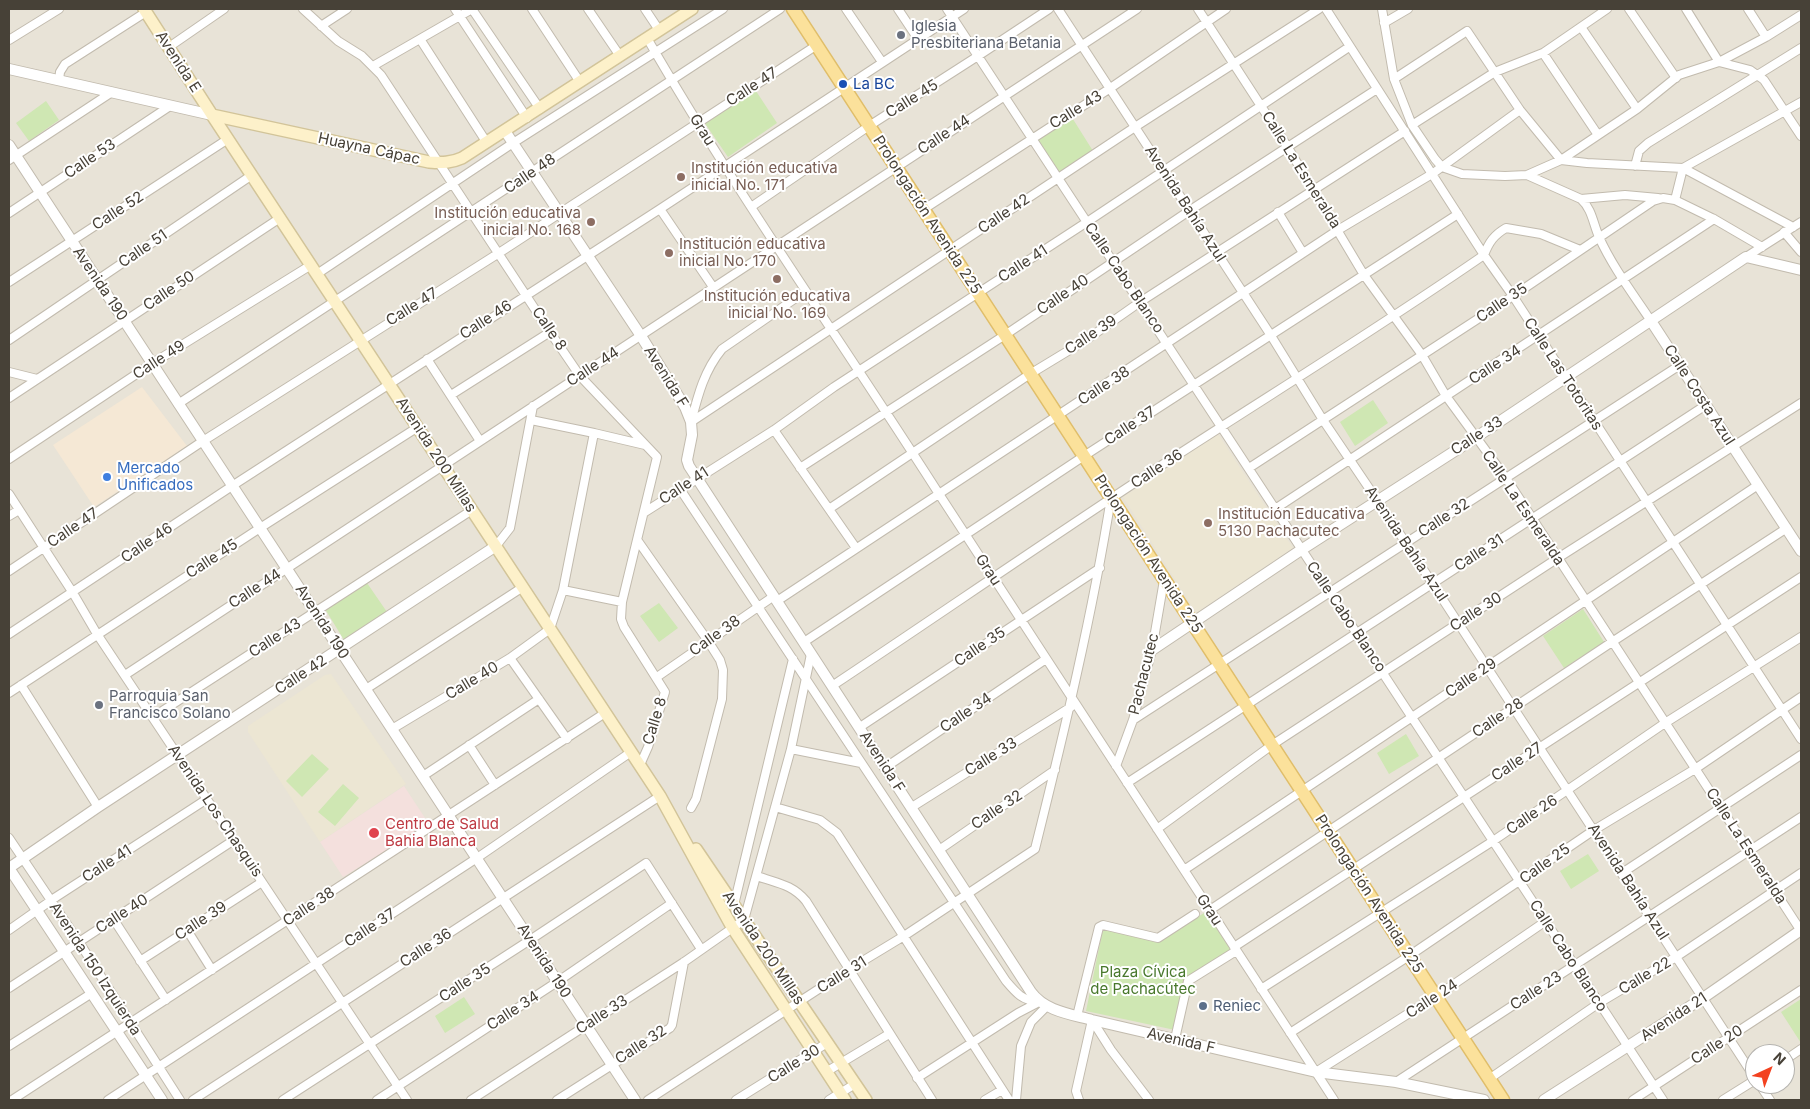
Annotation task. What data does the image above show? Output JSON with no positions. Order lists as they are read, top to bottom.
{
  "streets": {
    "main road": [
      "Avenida E",
      "Huayna Cápac",
      "Prolongación Avenida 225",
      "Avenida 200 Millas"
    ],
    "street": [
      "Calle 47",
      "Calle 45",
      "Calle 43",
      "Grau",
      "Calle 44",
      "Calle 53",
      "Calle La Esmeralda",
      "Calle 48",
      "Avenida Bahía Azul",
      "Calle 52",
      "Calle 42",
      "Calle 51",
      "Calle 41",
      "Calle Cabo Blanco",
      "Avenida 190",
      "Calle 50",
      "Calle 40",
      "Calle 35",
      "Calle 46",
      "Calle 8",
      "Calle 39",
      "Calle 49",
      "Calle 34",
      "Calle Las Totoritas",
      "Avenida F",
      "Calle 38",
      "Calle Costa Azul",
      "Calle 37",
      "Calle 33",
      "Calle 36",
      "Calle 32",
      "Calle 31",
      "Calle 30",
      "Pachacutec",
      "Calle 29",
      "Calle 28",
      "Calle 27",
      "Avenida Los Chasquis",
      "Calle 26",
      "Calle 25",
      "Avenida 150 Izquierda",
      "Calle 22",
      "Calle 23",
      "Calle 24",
      "Avenida 21",
      "Calle 20"
    ]
  },
  "crossings": [
    ["Avenida E", "Huayna Cápac"],
    ["Avenida E", "Avenida 200 Millas"],
    ["Calle 47", "Grau"],
    ["Calle 47", "Prolongación Avenida 225"],
    ["Calle 47", "Avenida 190"],
    ["Calle 47", "Calle 8"],
    ["Calle 47", "Avenida F"],
    ["Calle 47", "Avenida 200 Millas"],
    ["Calle 47", "Avenida Los Chasquis"],
    ["Calle 45", "Grau"],
    ["Calle 45", "Prolongación Avenida 225"],
    ["Calle 45", "Calle Cabo Blanco"],
    ["Calle 45", "Avenida 190"],
    ["Calle 45", "Avenida 200 Millas"],
    ["Calle 45", "Avenida Los Chasquis"],
    ["Calle 43", "Calle La Esmeralda"],
    ["Calle 43", "Avenida Bahía Azul"],
    ["Calle 43", "Prolongación Avenida 225"],
    ["Calle 43", "Calle Cabo Blanco"],
    ["Calle 43", "Avenida 190"],
    ["Calle 43", "Avenida 200 Millas"],
    ["Calle 43", "Avenida Los Chasquis"],
    ["Grau", "Calle 44"],
    ["Grau", "Huayna Cápac"],
    ["Grau", "Calle 48"],
    ["Grau", "Calle 42"],
    ["Grau", "Calle 41"],
    ["Grau", "Calle 40"],
    ["Grau", "Calle 35"],
    ["Grau", "Calle 46"],
    ["Grau", "Calle 39"],
    ["Grau", "Calle 34"],
    ["Grau", "Avenida F"],
    ["Grau", "Calle 38"],
    ["Grau", "Calle 37"],
    ["Grau", "Calle 36"],
    ["Grau", "Calle 31"],
    ["Grau", "Calle 30"],
    ["Grau", "Pachacutec"],
    ["Grau", "Calle 29"],
    ["Grau", "Calle 28"],
    ["Grau", "Calle 27"],
    ["Grau", "Calle 26"],
    ["Grau", "Calle 25"],
    ["Grau", "Calle 24"],
    ["Calle 44", "Avenida Bahía Azul"],
    ["Calle 44", "Calle 42"],
    ["Calle 44", "Prolongación Avenida 225"],
    ["Calle 44", "Calle Cabo Blanco"],
    ["Calle 44", "Avenida 190"],
    ["Calle 44", "Calle 8"],
    ["Calle 44", "Avenida F"],
    ["Calle 44", "Avenida 200 Millas"],
    ["Calle 44", "Avenida Los Chasquis"],
    ["Huayna Cápac", "Calle 53"],
    ["Huayna Cápac", "Calle 8"],
    ["Huayna Cápac", "Avenida F"],
    ["Huayna Cápac", "Avenida 200 Millas"],
    ["Calle 53", "Avenida 190"],
    ["Calle La Esmeralda", "Calle 42"],
    ["Calle La Esmeralda", "Calle 41"],
    ["Calle La Esmeralda", "Calle 40"],
    ["Calle La Esmeralda", "Calle 35"],
    ["Calle La Esmeralda", "Calle 39"],
    ["Calle La Esmeralda", "Calle 34"],
    ["Calle La Esmeralda", "Calle 38"],
    ["Calle La Esmeralda", "Calle 37"],
    ["Calle La Esmeralda", "Calle 33"],
    ["Calle La Esmeralda", "Calle 36"],
    ["Calle La Esmeralda", "Calle 32"],
    ["Calle La Esmeralda", "Calle 31"],
    ["Calle La Esmeralda", "Calle 30"],
    ["Calle La Esmeralda", "Calle 29"],
    ["Calle La Esmeralda", "Calle 28"],
    ["Calle La Esmeralda", "Calle 27"],
    ["Calle La Esmeralda", "Calle 26"],
    ["Calle La Esmeralda", "Calle 25"],
    ["Calle La Esmeralda", "Calle 22"],
    ["Calle La Esmeralda", "Calle 23"],
    ["Calle La Esmeralda", "Avenida 21"],
    ["Calle 48", "Avenida 190"],
    ["Calle 48", "Calle 8"],
    ["Calle 48", "Avenida F"],
    ["Calle 48", "Avenida 200 Millas"],
    ["Avenida Bahía Azul", "Calle 42"],
    ["Avenida Bahía Azul", "Calle 41"],
    ["Avenida Bahía Azul", "Calle 40"],
    ["Avenida Bahía Azul", "Calle 35"],
    ["Avenida Bahía Azul", "Calle 39"],
    ["Avenida Bahía Azul", "Calle 34"],
    ["Avenida Bahía Azul", "Calle 38"],
    ["Avenida Bahía Azul", "Calle 37"],
    ["Avenida Bahía Azul", "Calle 33"],
    ["Avenida Bahía Azul", "Calle 36"],
    ["Avenida Bahía Azul", "Calle 32"],
    ["Avenida Bahía Azul", "Calle 31"],
    ["Avenida Bahía Azul", "Calle 30"],
    ["Avenida Bahía Azul", "Calle 29"],
    ["Avenida Bahía Azul", "Calle 28"],
    ["Avenida Bahía Azul", "Calle 27"],
    ["Avenida Bahía Azul", "Calle 26"],
    ["Avenida Bahía Azul", "Calle 25"],
    ["Avenida Bahía Azul", "Calle 22"],
    ["Avenida Bahía Azul", "Calle 23"],
    ["Avenida Bahía Azul", "Avenida 21"],
    ["Avenida Bahía Azul", "Calle 20"],
    ["Calle 52", "Avenida 190"],
    ["Calle 52", "Avenida 200 Millas"],
    ["Calle 42", "Prolongación Avenida 225"],
    ["Calle 42", "Calle Cabo Blanco"],
    ["Calle 42", "Avenida 190"],
    ["Calle 42", "Avenida F"],
    ["Calle 42", "Avenida 200 Millas"],
    ["Calle 42", "Avenida Los Chasquis"],
    ["Calle 42", "Avenida 150 Izquierda"],
    ["Prolongación Avenida 225", "Calle 41"],
    ["Prolongación Avenida 225", "Calle 40"],
    ["Prolongación Avenida 225", "Calle 46"],
    ["Prolongación Avenida 225", "Calle 39"],
    ["Prolongación Avenida 225", "Calle 38"],
    ["Prolongación Avenida 225", "Calle 37"],
    ["Prolongación Avenida 225", "Calle 33"],
    ["Prolongación Avenida 225", "Calle 36"],
    ["Prolongación Avenida 225", "Calle 32"],
    ["Prolongación Avenida 225", "Calle 31"],
    ["Prolongación Avenida 225", "Calle 30"],
    ["Prolongación Avenida 225", "Pachacutec"],
    ["Prolongación Avenida 225", "Calle 29"],
    ["Prolongación Avenida 225", "Calle 28"],
    ["Prolongación Avenida 225", "Calle 27"],
    ["Prolongación Avenida 225", "Calle 26"],
    ["Prolongación Avenida 225", "Calle 25"],
    ["Prolongación Avenida 225", "Calle 22"],
    ["Prolongación Avenida 225", "Calle 23"],
    ["Prolongación Avenida 225", "Calle 24"],
    ["Calle 51", "Avenida 190"],
    ["Calle 51", "Avenida 200 Millas"],
    ["Calle 41", "Calle Cabo Blanco"],
    ["Calle 41", "Calle 8"],
    ["Calle 41", "Calle Las Totoritas"],
    ["Calle 41", "Avenida F"],
    ["Calle 41", "Avenida Los Chasquis"],
    ["Calle 41", "Avenida 150 Izquierda"],
    ["Calle Cabo Blanco", "Calle 40"],
    ["Calle Cabo Blanco", "Calle 35"],
    ["Calle Cabo Blanco", "Calle 46"],
    ["Calle Cabo Blanco", "Calle 39"],
    ["Calle Cabo Blanco", "Calle 34"],
    ["Calle Cabo Blanco", "Calle 38"],
    ["Calle Cabo Blanco", "Calle 37"],
    ["Calle Cabo Blanco", "Calle 33"],
    ["Calle Cabo Blanco", "Calle 36"],
    ["Calle Cabo Blanco", "Calle 32"],
    ["Calle Cabo Blanco", "Calle 31"],
    ["Calle Cabo Blanco", "Calle 30"],
    ["Calle Cabo Blanco", "Calle 29"],
    ["Calle Cabo Blanco", "Calle 28"],
    ["Calle Cabo Blanco", "Calle 27"],
    ["Calle Cabo Blanco", "Calle 26"],
    ["Calle Cabo Blanco", "Calle 25"],
    ["Calle Cabo Blanco", "Calle 22"],
    ["Calle Cabo Blanco", "Calle 23"],
    ["Calle Cabo Blanco", "Calle 24"],
    ["Calle Cabo Blanco", "Avenida 21"],
    ["Calle Cabo Blanco", "Calle 20"],
    ["Avenida 190", "Calle 50"],
    ["Avenida 190", "Calle 40"],
    ["Avenida 190", "Calle 35"],
    ["Avenida 190", "Calle 46"],
    ["Avenida 190", "Calle 49"],
    ["Avenida 190", "Calle 34"],
    ["Avenida 190", "Calle 38"],
    ["Avenida 190", "Calle 37"],
    ["Avenida 190", "Calle 33"],
    ["Avenida 190", "Calle 36"],
    ["Avenida 190", "Calle 32"],
    ["Calle 50", "Avenida 200 Millas"],
    ["Calle 40", "Calle Las Totoritas"],
    ["Calle 40", "Avenida 200 Millas"],
    ["Calle 40", "Avenida Los Chasquis"],
    ["Calle 40", "Avenida 150 Izquierda"],
    ["Calle 35", "Calle 34"],
    ["Calle 35", "Calle Las Totoritas"],
    ["Calle 35", "Avenida F"],
    ["Calle 35", "Calle Costa Azul"],
    ["Calle 35", "Avenida Los Chasquis"],
    ["Calle 46", "Calle 8"],
    ["Calle 46", "Avenida F"],
    ["Calle 46", "Avenida 200 Millas"],
    ["Calle 46", "Avenida Los Chasquis"],
    ["Calle 8", "Calle 49"],
    ["Calle 8", "Calle 38"],
    ["Calle 8", "Avenida 200 Millas"],
    ["Calle 39", "Calle Las Totoritas"],
    ["Calle 39", "Avenida Los Chasquis"],
    ["Calle 49", "Avenida 200 Millas"],
    ["Calle 34", "Calle Las Totoritas"],
    ["Calle 34", "Avenida F"],
    ["Calle 34", "Calle Costa Azul"],
    ["Calle 34", "Avenida Los Chasquis"],
    ["Calle Las Totoritas", "Calle 38"],
    ["Calle Las Totoritas", "Calle 37"],
    ["Calle Las Totoritas", "Calle 33"],
    ["Calle Las Totoritas", "Calle 36"],
    ["Calle Las Totoritas", "Calle 32"],
    ["Calle Las Totoritas", "Calle 31"],
    ["Calle Las Totoritas", "Calle 30"],
    ["Calle Las Totoritas", "Calle 29"],
    ["Calle Las Totoritas", "Calle 28"],
    ["Calle Las Totoritas", "Calle 27"],
    ["Calle Las Totoritas", "Calle 26"],
    ["Calle Las Totoritas", "Calle 25"],
    ["Avenida F", "Calle 38"],
    ["Avenida F", "Calle 37"],
    ["Avenida F", "Calle 33"],
    ["Avenida F", "Calle 36"],
    ["Avenida F", "Calle 32"],
    ["Avenida F", "Calle 31"],
    ["Avenida F", "Calle 27"],
    ["Avenida F", "Calle 23"],
    ["Avenida F", "Calle 24"],
    ["Calle 38", "Avenida 200 Millas"],
    ["Calle 38", "Avenida Los Chasquis"],
    ["Calle 38", "Avenida 150 Izquierda"],
    ["Calle Costa Azul", "Calle 33"],
    ["Calle Costa Azul", "Calle 32"],
    ["Calle Costa Azul", "Calle 31"],
    ["Calle Costa Azul", "Calle 30"],
    ["Calle Costa Azul", "Calle 29"],
    ["Calle Costa Azul", "Calle 28"],
    ["Calle 37", "Avenida 200 Millas"],
    ["Calle 37", "Avenida Los Chasquis"],
    ["Calle 37", "Avenida 150 Izquierda"],
    ["Calle 33", "Avenida 200 Millas"],
    ["Calle 33", "Calle 32"],
    ["Calle 33", "Pachacutec"],
    ["Avenida 200 Millas", "Calle 36"],
    ["Avenida 200 Millas", "Calle 31"],
    ["Avenida 200 Millas", "Calle 30"],
    ["Calle 36", "Avenida Los Chasquis"],
    ["Calle 32", "Calle 31"],
    ["Calle 32", "Pachacutec"]
  ],
  "parks": ["Plaza Cívica de Pachacútec"],
  "places": [
    "Iglesia Presbiteriana Betania",
    "La BC",
    "Institución educativa inicial No. 171",
    "Institución educativa inicial No. 168",
    "Institución educativa inicial No. 170",
    "Institución educativa inicial No. 169",
    "Mercado Unificados",
    "Institución Educativa 5130 Pachacutec",
    "Parroquia San Francisco Solano",
    "Centro de Salud Bahia Blanca",
    "Reniec"
  ],
  "north": "top right"
}
